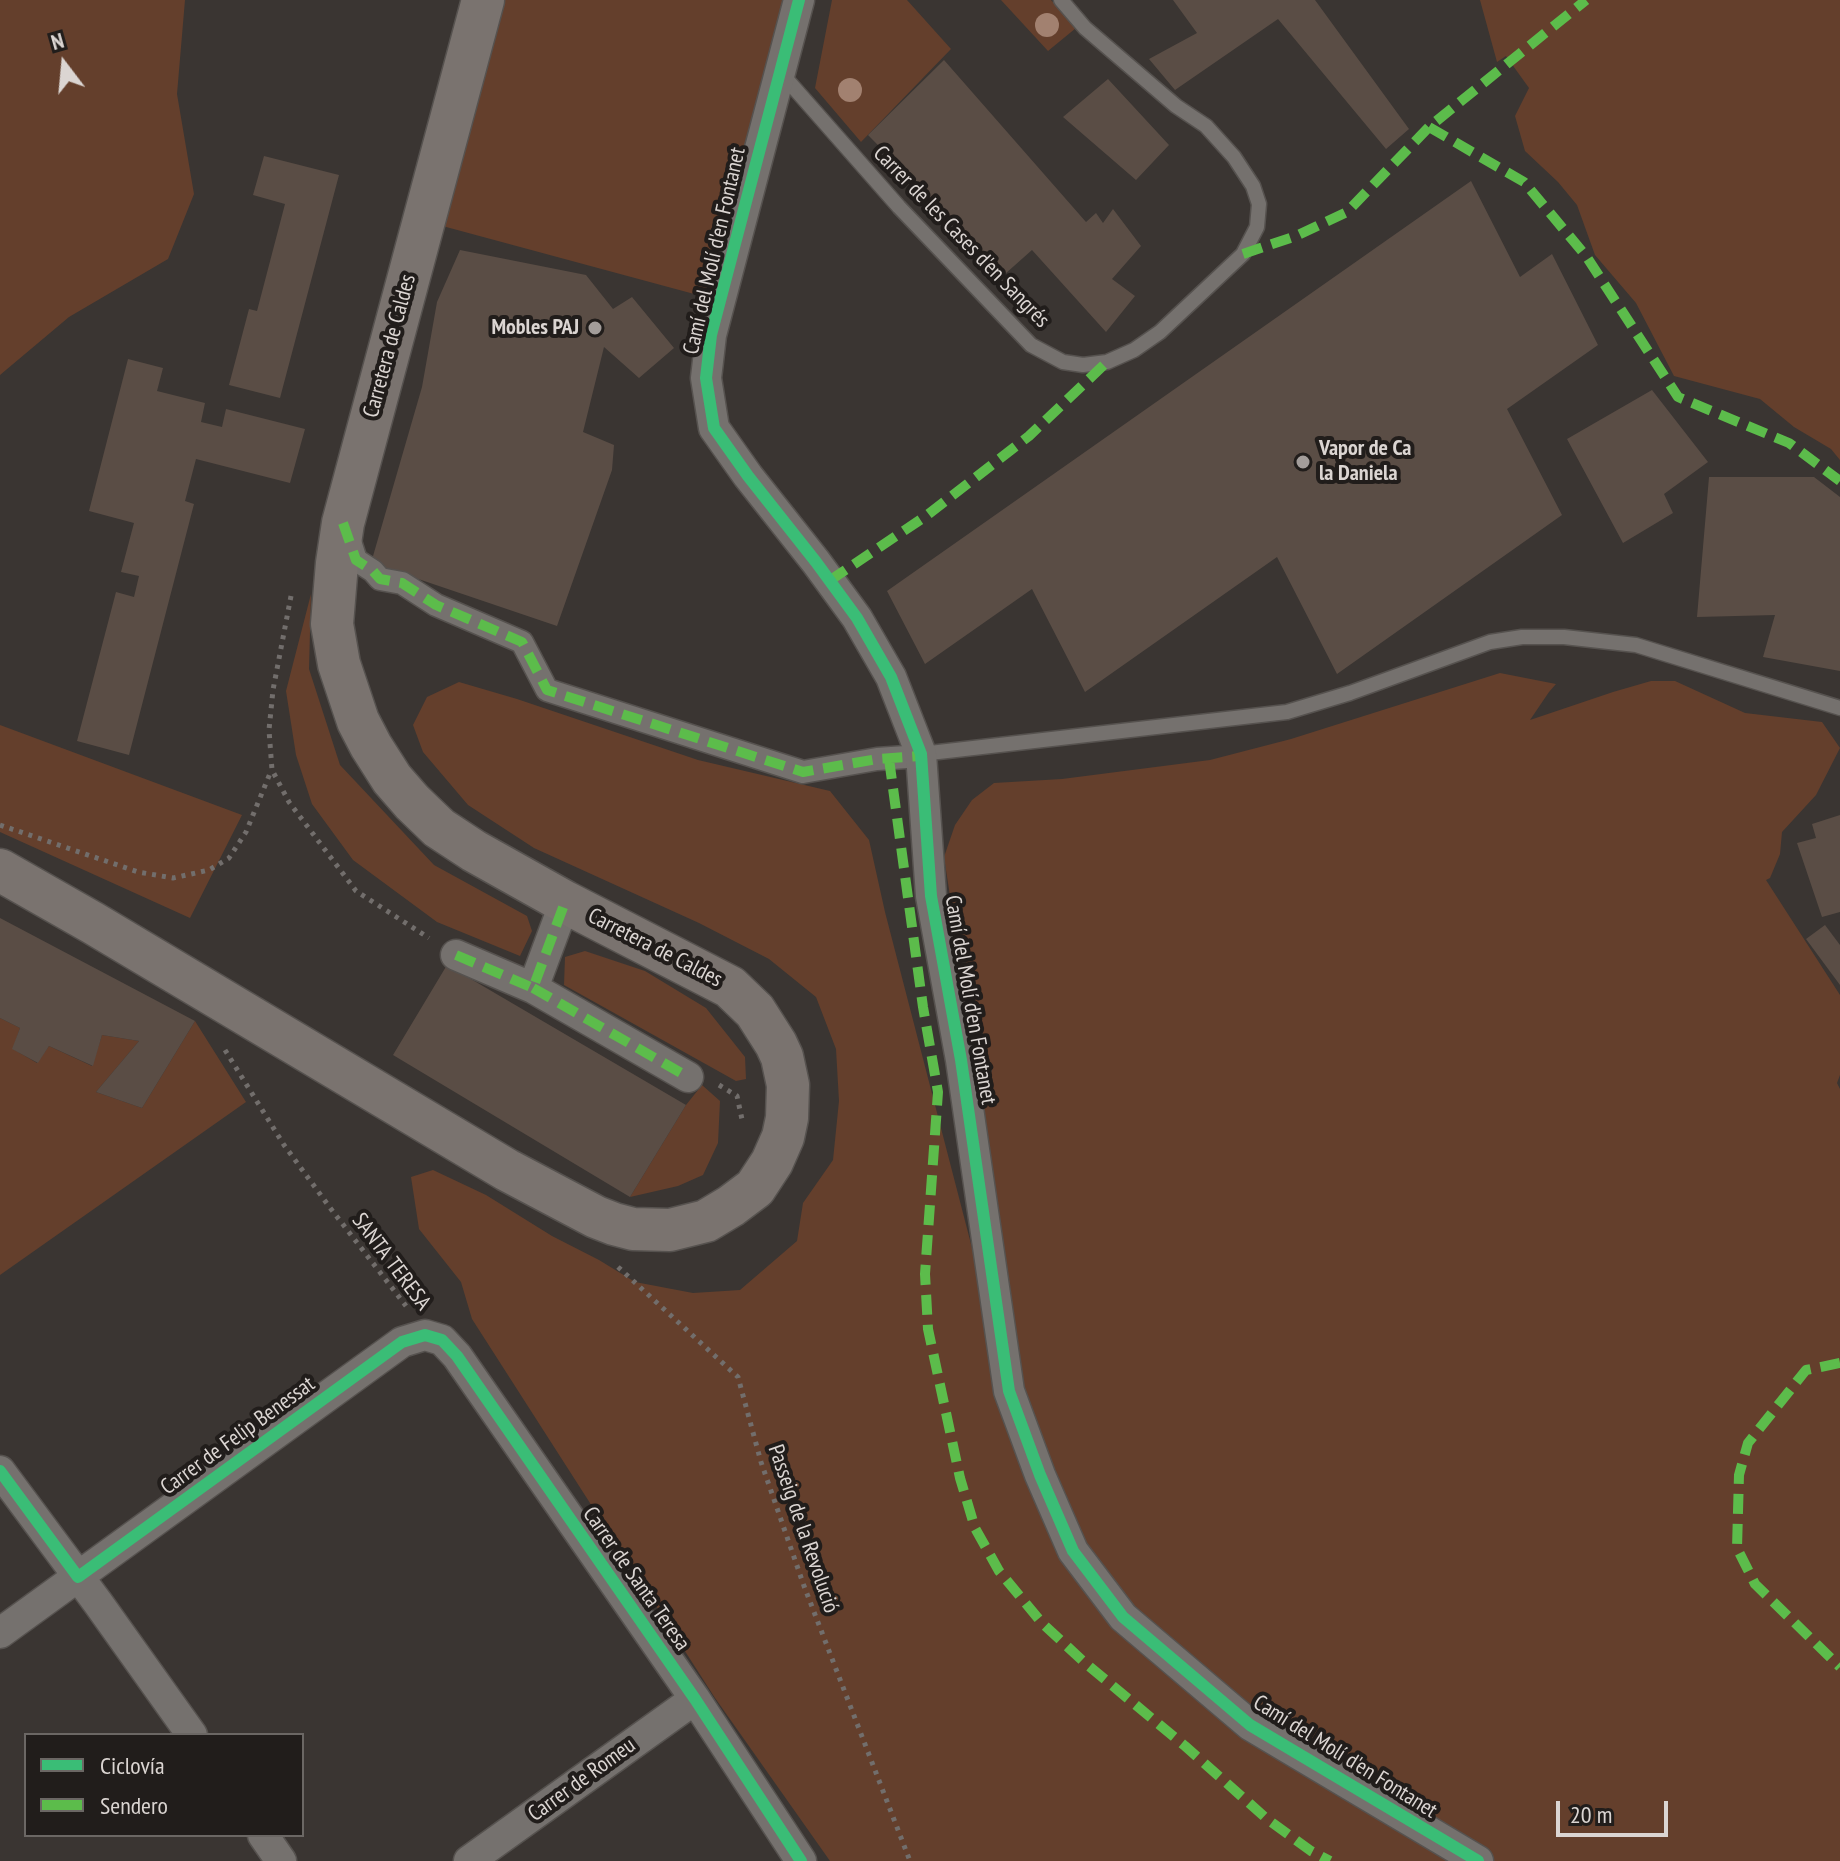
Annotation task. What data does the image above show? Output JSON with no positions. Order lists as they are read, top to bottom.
{
  "streets": {
    "main road": ["Carretera de Caldes"],
    "street": [
      "Camí del Molí d'en Fontanet",
      "Carrer de Felip Benessat",
      "Carrer de Santa Teresa",
      "Carrer de Romeu"
    ],
    "lane": ["Carrer de les Cases d'en Sangrés"],
    "path": ["SANTA TERESA", "Passeig de la Revolució"]
  },
  "crossings": [
    ["Carrer de les Cases d'en Sangrés", "Camí del Molí d'en Fontanet"],
    ["Carretera de Caldes", "SANTA TERESA"],
    ["SANTA TERESA", "Carrer de Felip Benessat"],
    ["SANTA TERESA", "Carrer de Santa Teresa"],
    ["Carrer de Felip Benessat", "Carrer de Santa Teresa"],
    ["Carrer de Santa Teresa", "Carrer de Romeu"]
  ],
  "places": ["Mobles PAJ", "Vapor de Ca la Daniela"],
  "legend": ["Ciclovía", "Sendero"],
  "scale_bar": "20 m",
  "north": "top"
}
